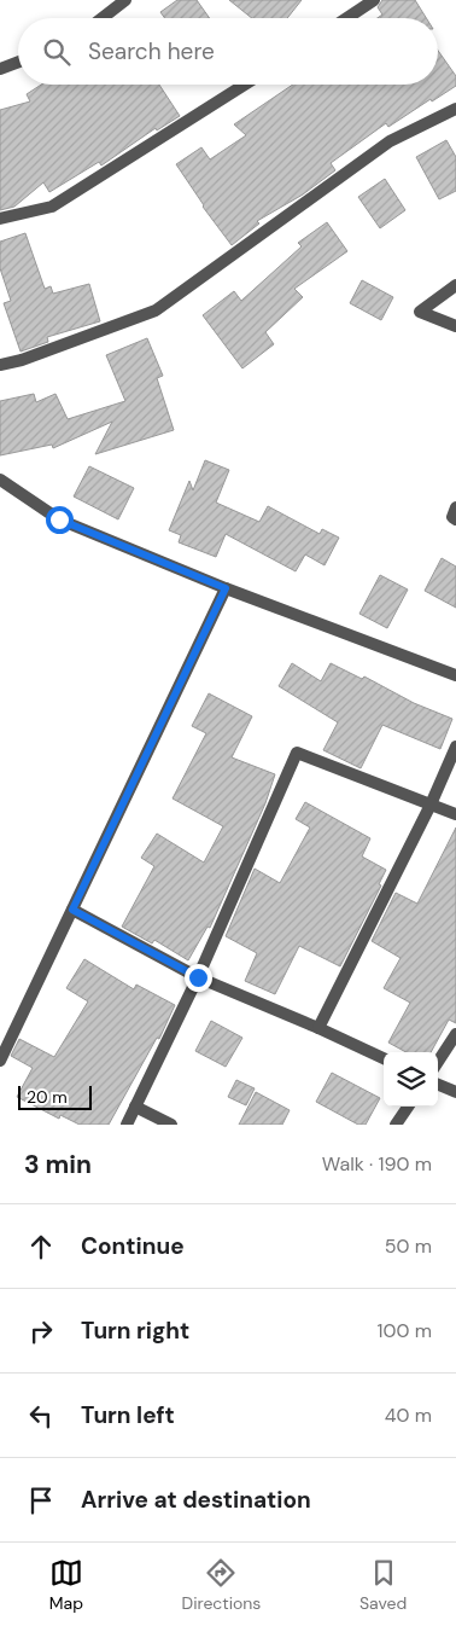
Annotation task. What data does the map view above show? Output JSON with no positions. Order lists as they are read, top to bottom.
{
  "scale_bar": "20 m",
  "page": {
    "search": "Search here",
    "scale": "20 m",
    "heading": ["3 min", "Walk · 190 m"],
    "list": [
      ["Continue", "50 m"],
      ["Turn right", "100 m"],
      ["Turn left", "40 m"],
      "Arrive at destination"
    ],
    "nav": ["Map", "Directions", "Saved"]
  }
}
